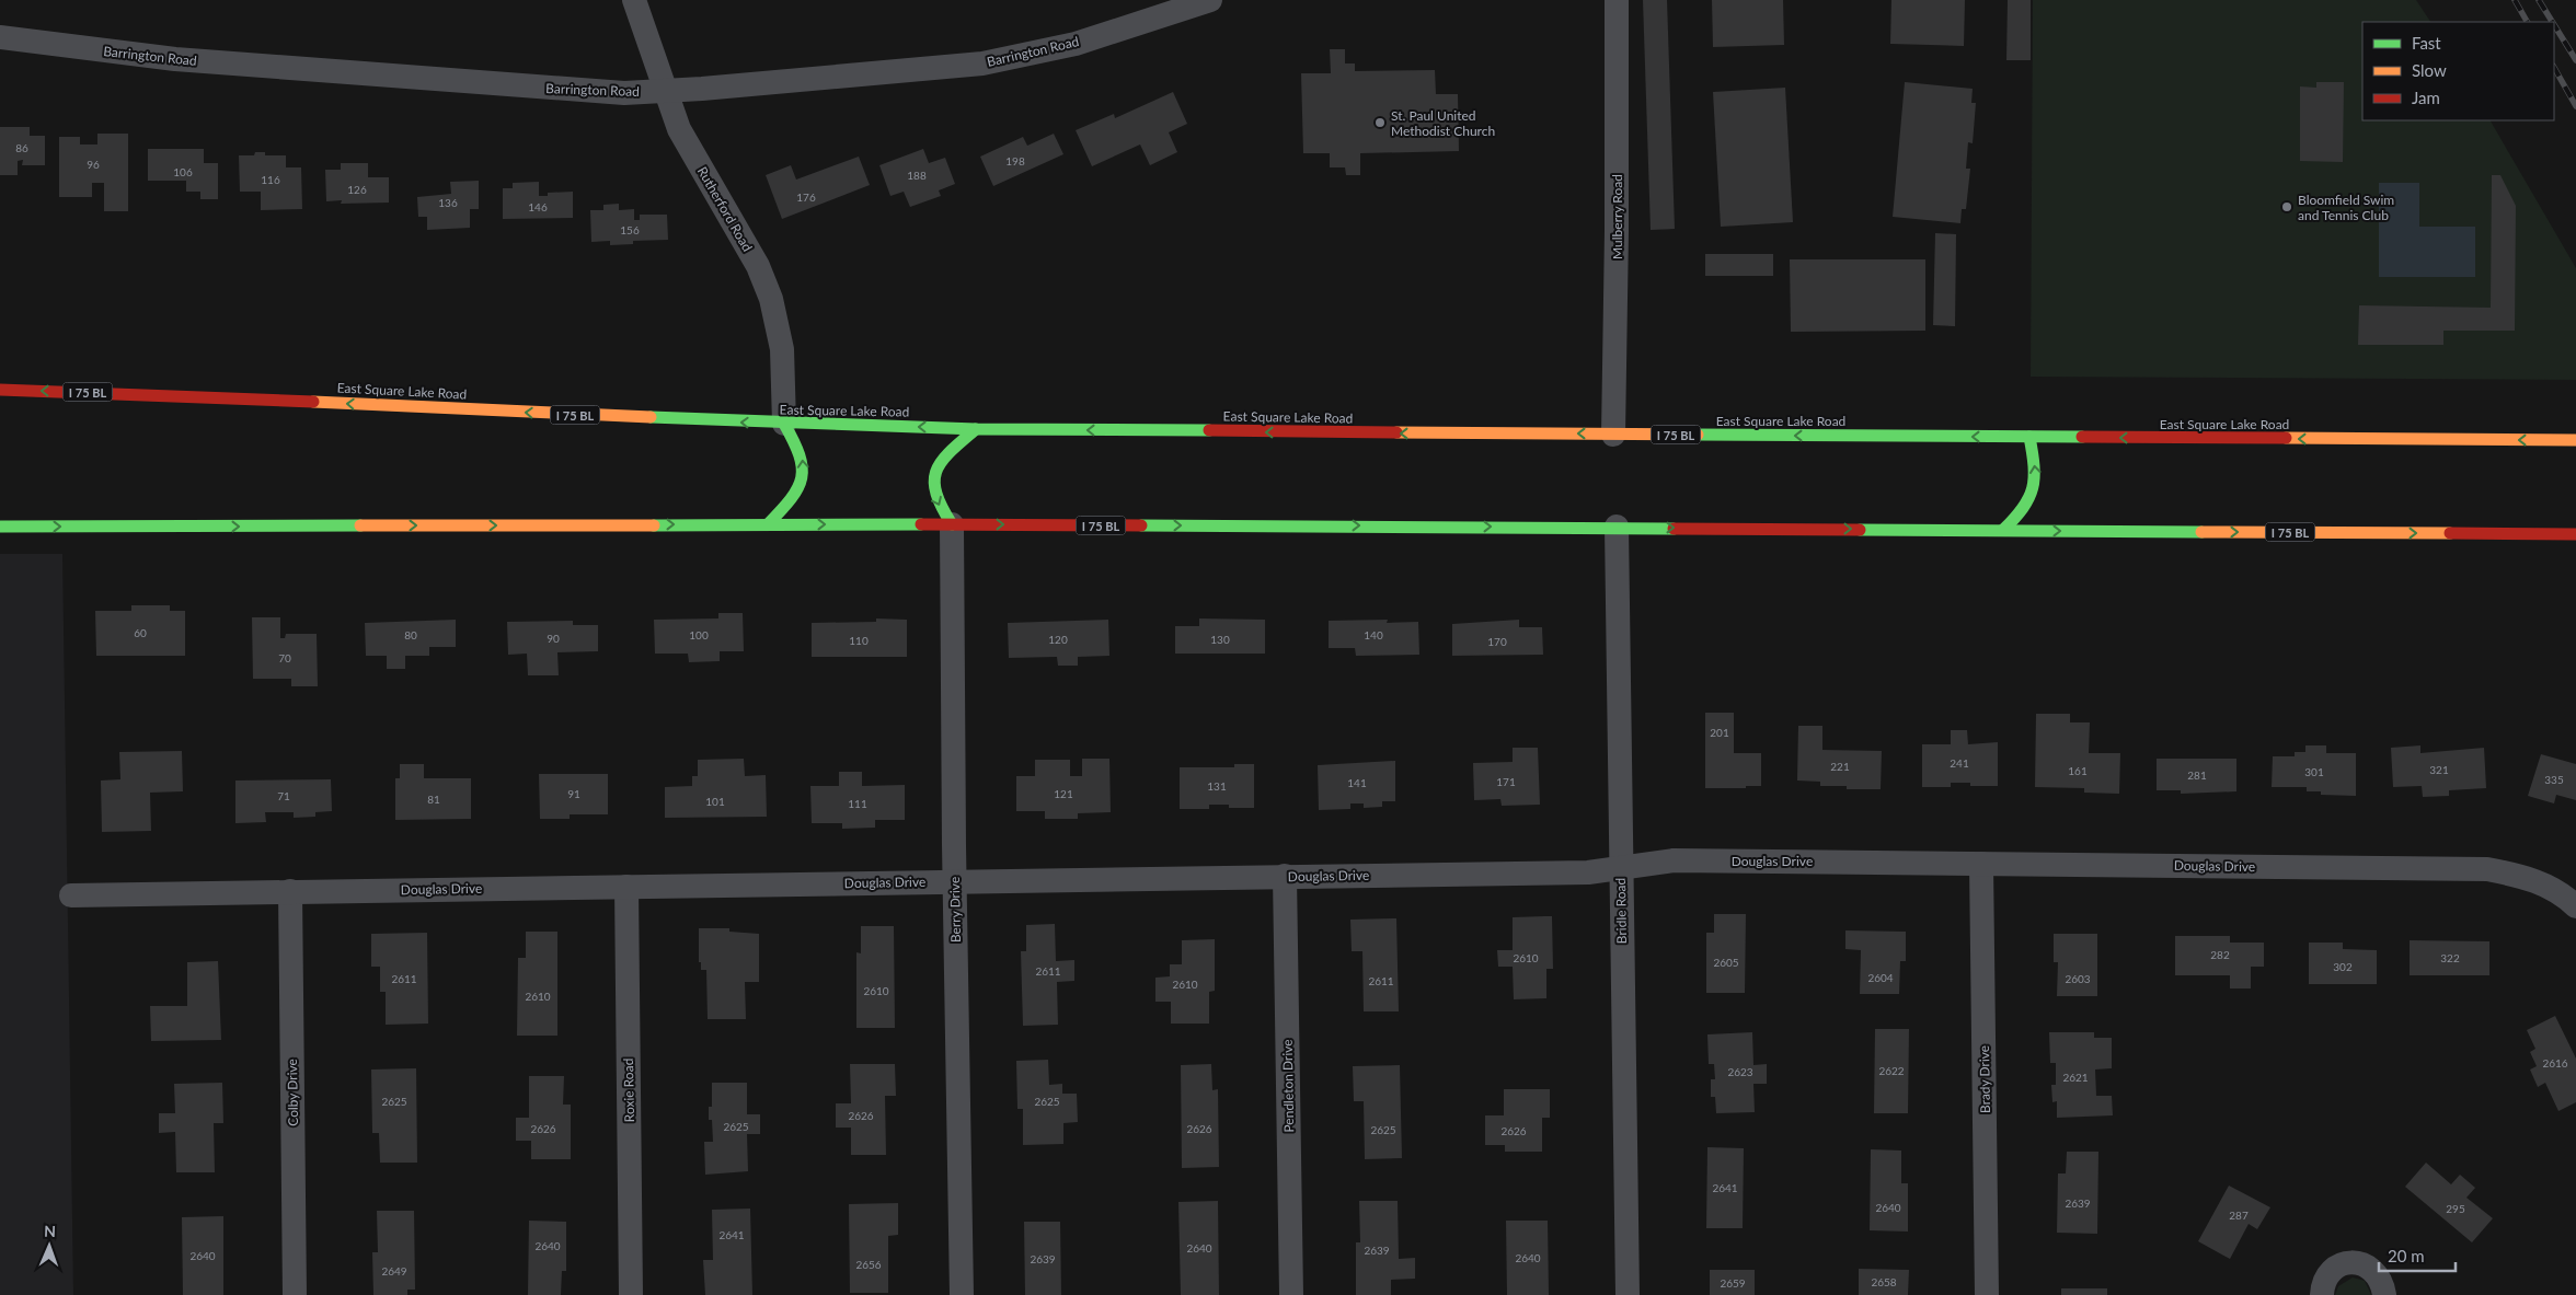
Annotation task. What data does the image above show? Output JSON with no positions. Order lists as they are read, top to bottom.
{
  "streets": {
    "highway": ["East Square Lake Road", "I 75 BL"],
    "street": [
      "Barrington Road",
      "Rutherford Road",
      "Mulberry Road",
      "Douglas Drive",
      "Berry Drive",
      "Bridle Road",
      "Brady Drive",
      "Pendleton Drive",
      "Roxie Road",
      "Colby Drive"
    ]
  },
  "crossings": [
    ["Barrington Road", "Rutherford Road"],
    ["Rutherford Road", "East Square Lake Road"],
    ["Mulberry Road", "East Square Lake Road"],
    ["I 75 BL", "Berry Drive"],
    ["I 75 BL", "Bridle Road"],
    ["Douglas Drive", "Berry Drive"],
    ["Douglas Drive", "Bridle Road"],
    ["Douglas Drive", "Brady Drive"],
    ["Douglas Drive", "Pendleton Drive"],
    ["Douglas Drive", "Roxie Road"],
    ["Douglas Drive", "Colby Drive"]
  ],
  "places": ["St. Paul United Methodist Church", "Bloomfield Swim and Tennis Club"],
  "house_numbers": [
    "86",
    "198",
    "96",
    "106",
    "188",
    "116",
    "126",
    "176",
    "136",
    "146",
    "156",
    "60",
    "80",
    "100",
    "140",
    "90",
    "120",
    "130",
    "110",
    "170",
    "70",
    "201",
    "241",
    "221",
    "321",
    "161",
    "301",
    "281",
    "335",
    "171",
    "141",
    "131",
    "91",
    "121",
    "71",
    "81",
    "101",
    "111",
    "282",
    "2610",
    "322",
    "2605",
    "302",
    "2611",
    "2604",
    "2611",
    "2603",
    "2611",
    "2610",
    "2610",
    "2610",
    "2616",
    "2622",
    "2623",
    "2621",
    "2625",
    "2625",
    "2626",
    "2625",
    "2626",
    "2626",
    "2625",
    "2626",
    "2641",
    "2639",
    "2640",
    "295",
    "287",
    "2641",
    "2640",
    "2640",
    "2639",
    "2640",
    "2640",
    "2639",
    "2656",
    "2649",
    "2658",
    "2659"
  ],
  "legend": ["Fast", "Slow", "Jam"],
  "scale_bar": "20 m",
  "north": "top"
}
